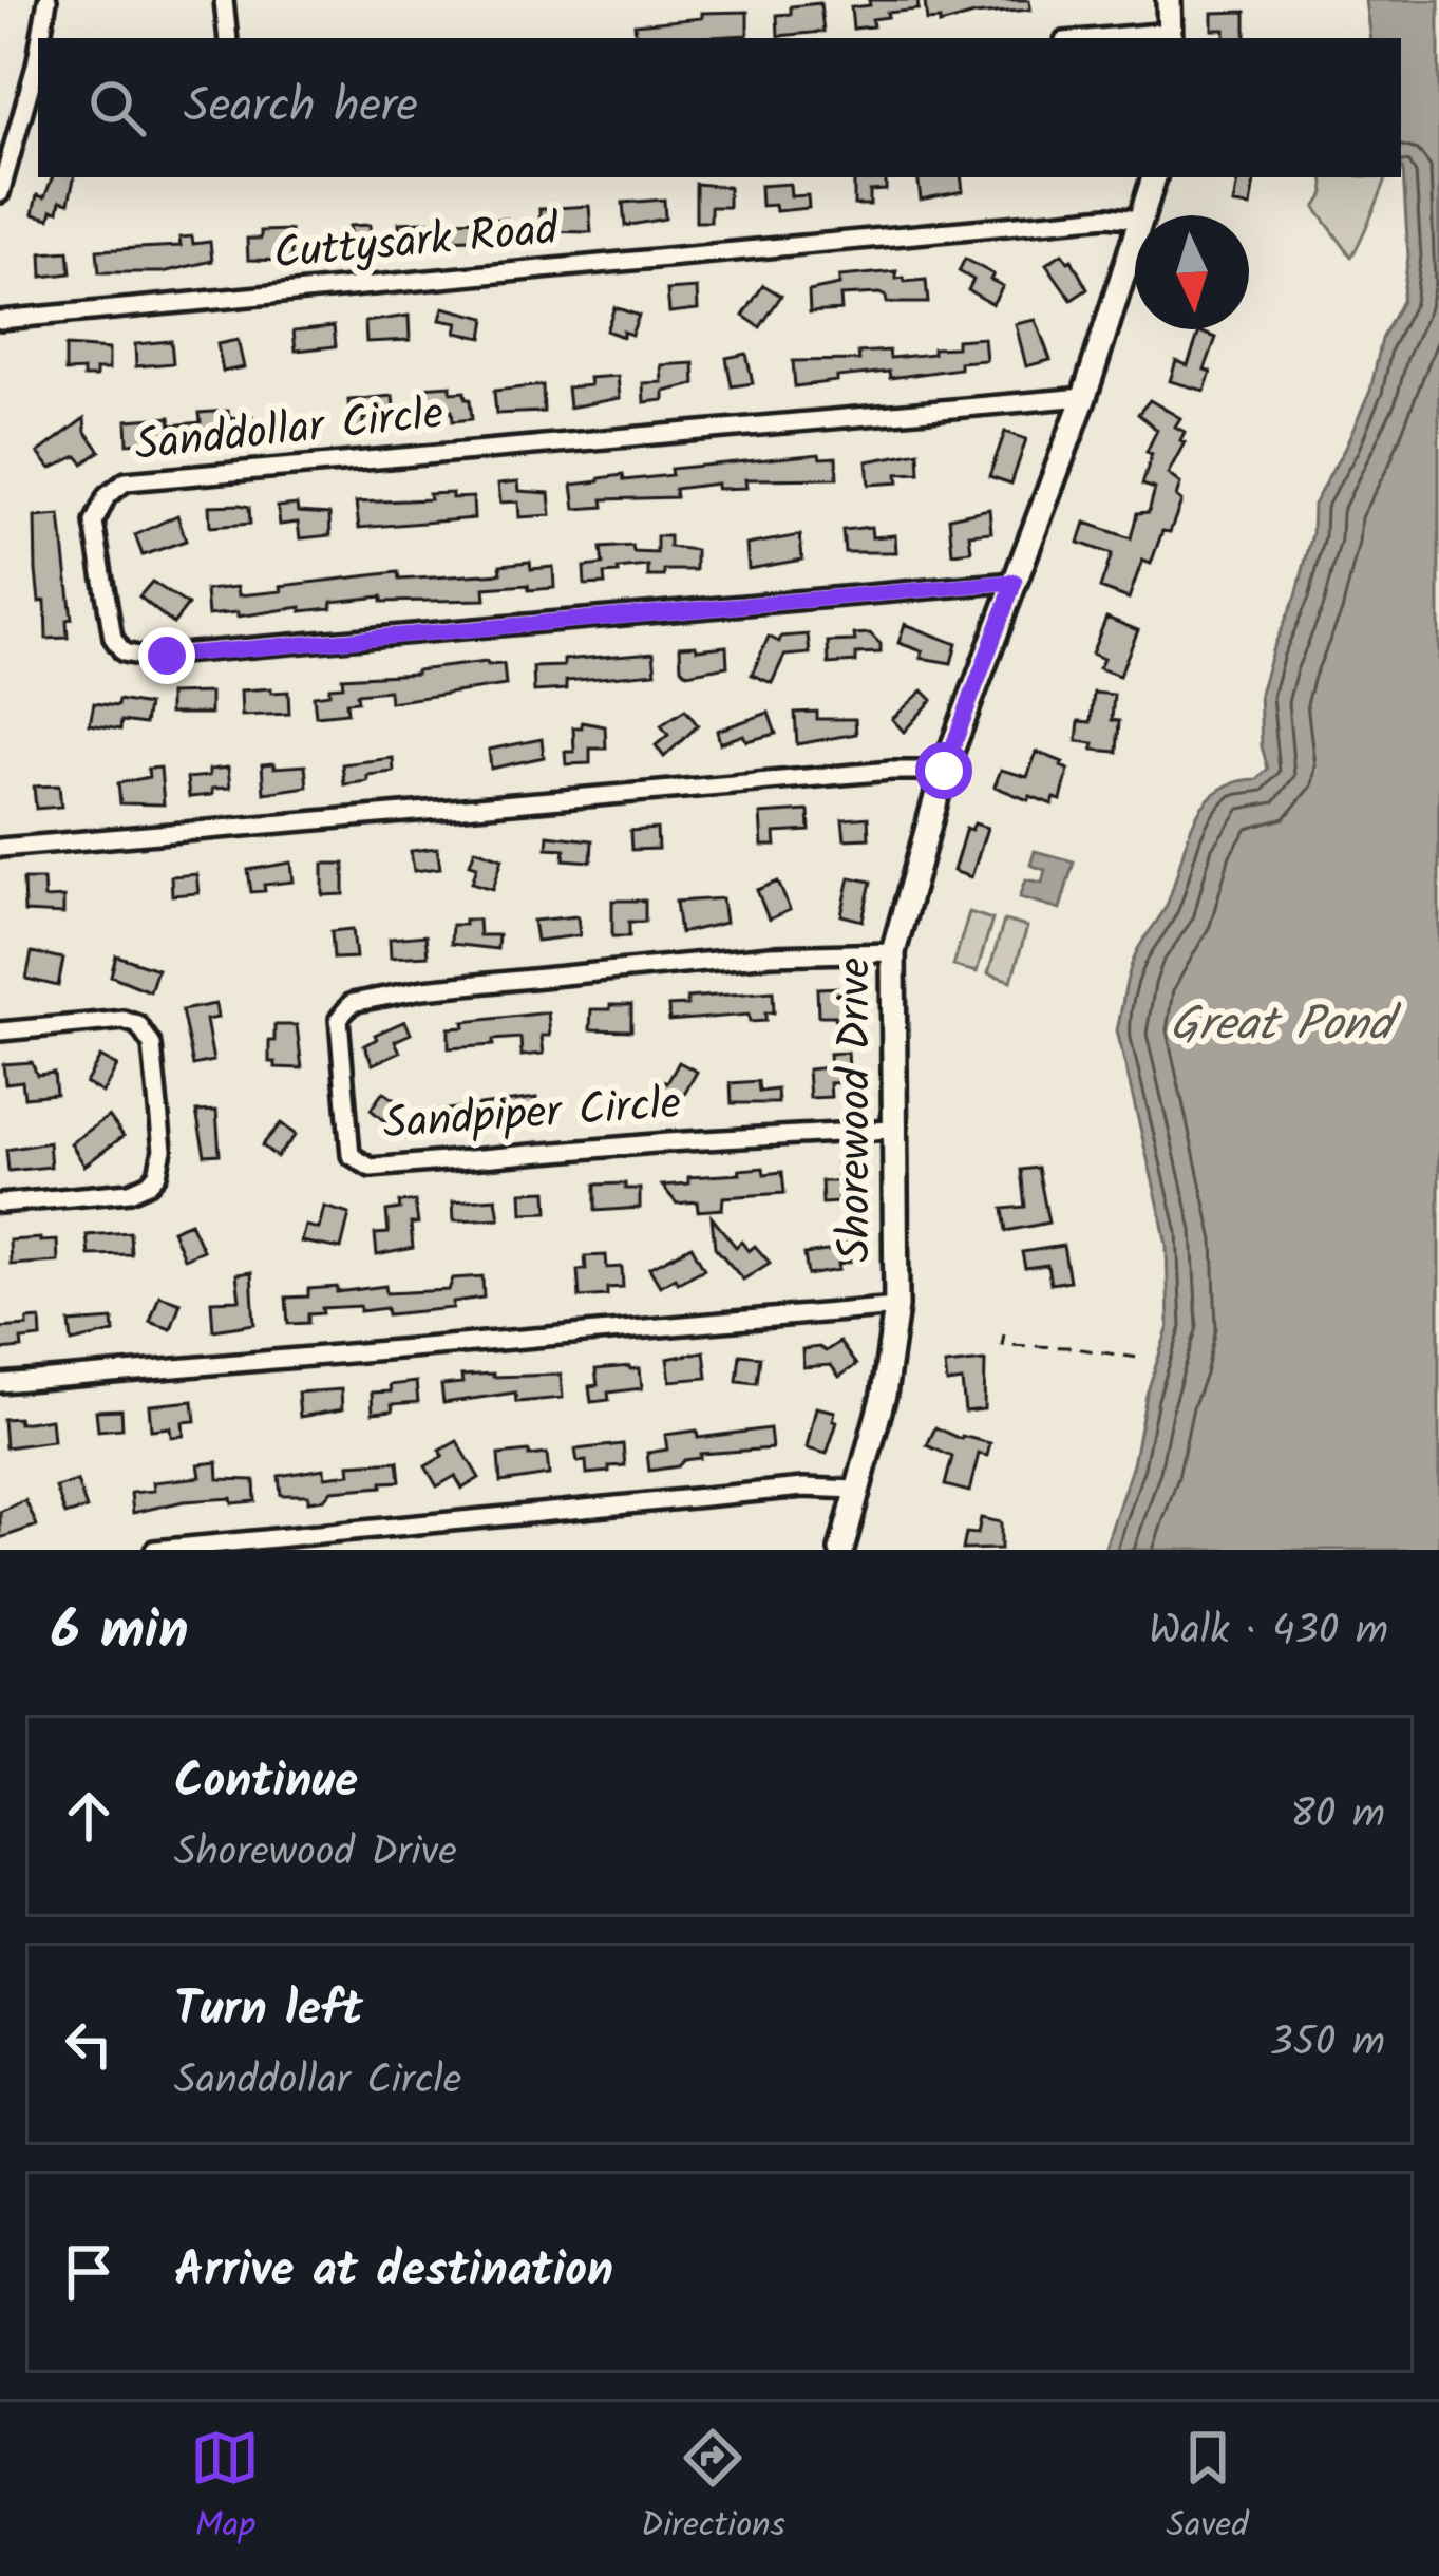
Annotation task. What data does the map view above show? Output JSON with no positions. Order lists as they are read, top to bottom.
{
  "streets": {
    "street": [
      "Cuttysark Road",
      "Sanddollar Circle",
      "Shorewood Drive",
      "Sandpiper Circle"
    ]
  },
  "crossings": [
    ["Sanddollar Circle", "Shorewood Drive"],
    ["Shorewood Drive", "Sandpiper Circle"]
  ],
  "water": ["Great Pond"],
  "north": "bottom",
  "page": {
    "search": "Search here",
    "heading": ["6 min", "Walk · 430 m"],
    "list": [
      ["Continue", "Shorewood Drive", "80 m"],
      ["Turn left", "Sanddollar Circle", "350 m"],
      "Arrive at destination"
    ],
    "nav": ["Map", "Directions", "Saved"]
  }
}
